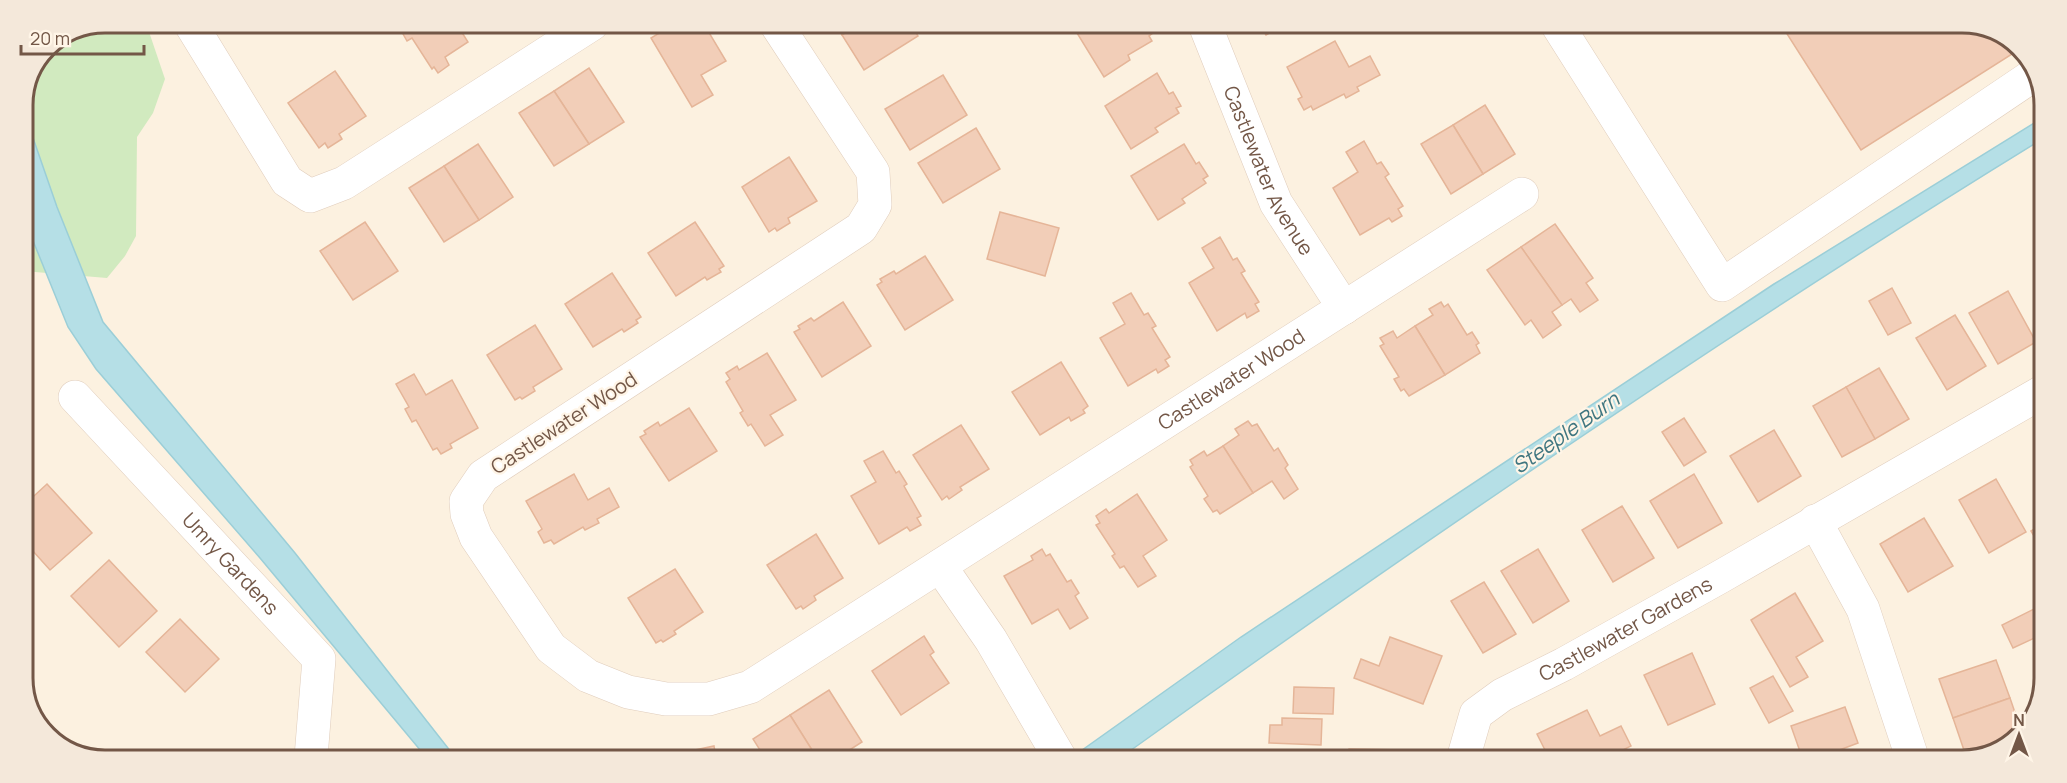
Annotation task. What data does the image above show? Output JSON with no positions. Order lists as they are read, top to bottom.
{
  "streets": {
    "street": [
      "Castlewater Avenue",
      "Castlewater Wood",
      "Umry Gardens",
      "Castlewater Gardens"
    ]
  },
  "crossings": [
    ["Castlewater Avenue", "Castlewater Wood"]
  ],
  "water": ["Steeple Burn"],
  "scale_bar": "20 m",
  "north": "top"
}
